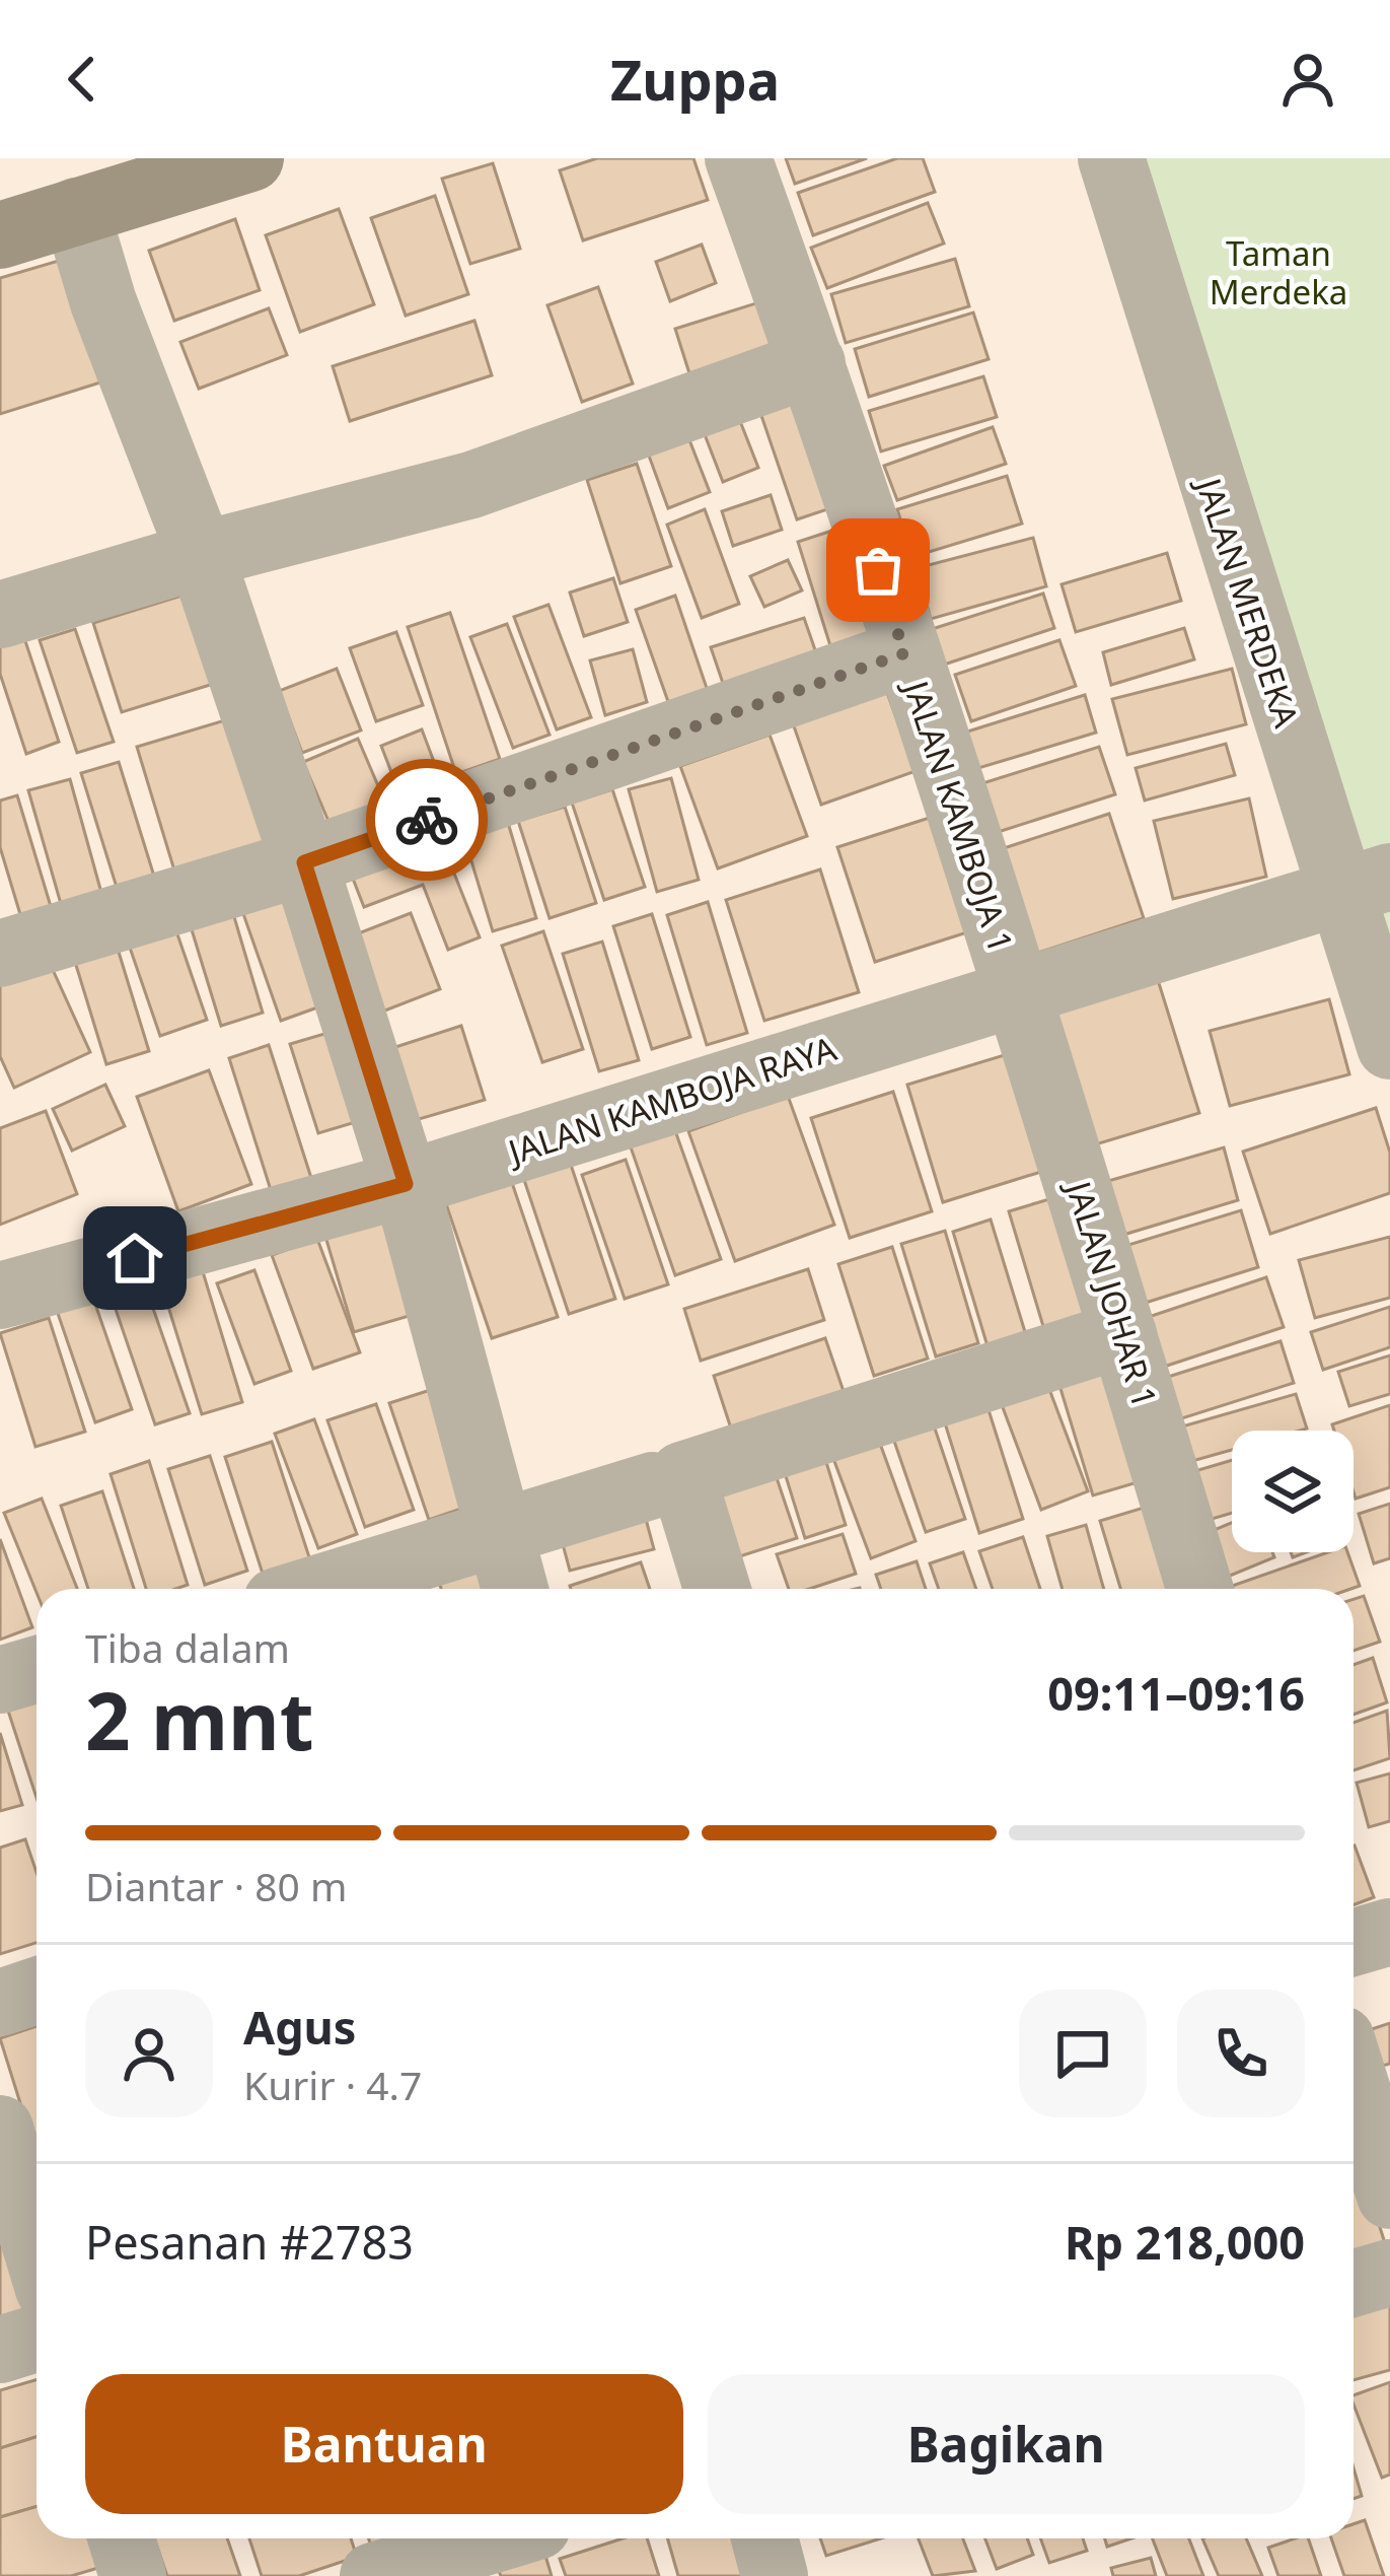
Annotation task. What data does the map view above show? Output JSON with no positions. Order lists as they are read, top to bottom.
{
  "streets": {
    "street": [
      "JALAN MERDEKA",
      "JALAN KAMBOJA 1",
      "JALAN KAMBOJA RAYA",
      "JALAN JOHAR 1"
    ]
  },
  "crossings": [
    ["JALAN MERDEKA", "JALAN KAMBOJA RAYA"],
    ["JALAN KAMBOJA 1", "JALAN KAMBOJA RAYA"],
    ["JALAN KAMBOJA 1", "JALAN JOHAR 1"],
    ["JALAN KAMBOJA RAYA", "JALAN JOHAR 1"]
  ],
  "parks": ["Taman Merdeka"],
  "page": {
    "header": "Zuppa",
    "heading": ["2 mnt", "Tiba dalam", "09:11–09:16"],
    "panel": [
      "Agus",
      "Kurir · 4.7",
      "Pesanan #2783",
      "Rp 218,000"
    ],
    "bar": "Diantar · 80 m",
    "buttons": ["Bantuan", "Bagikan"]
  }
}
